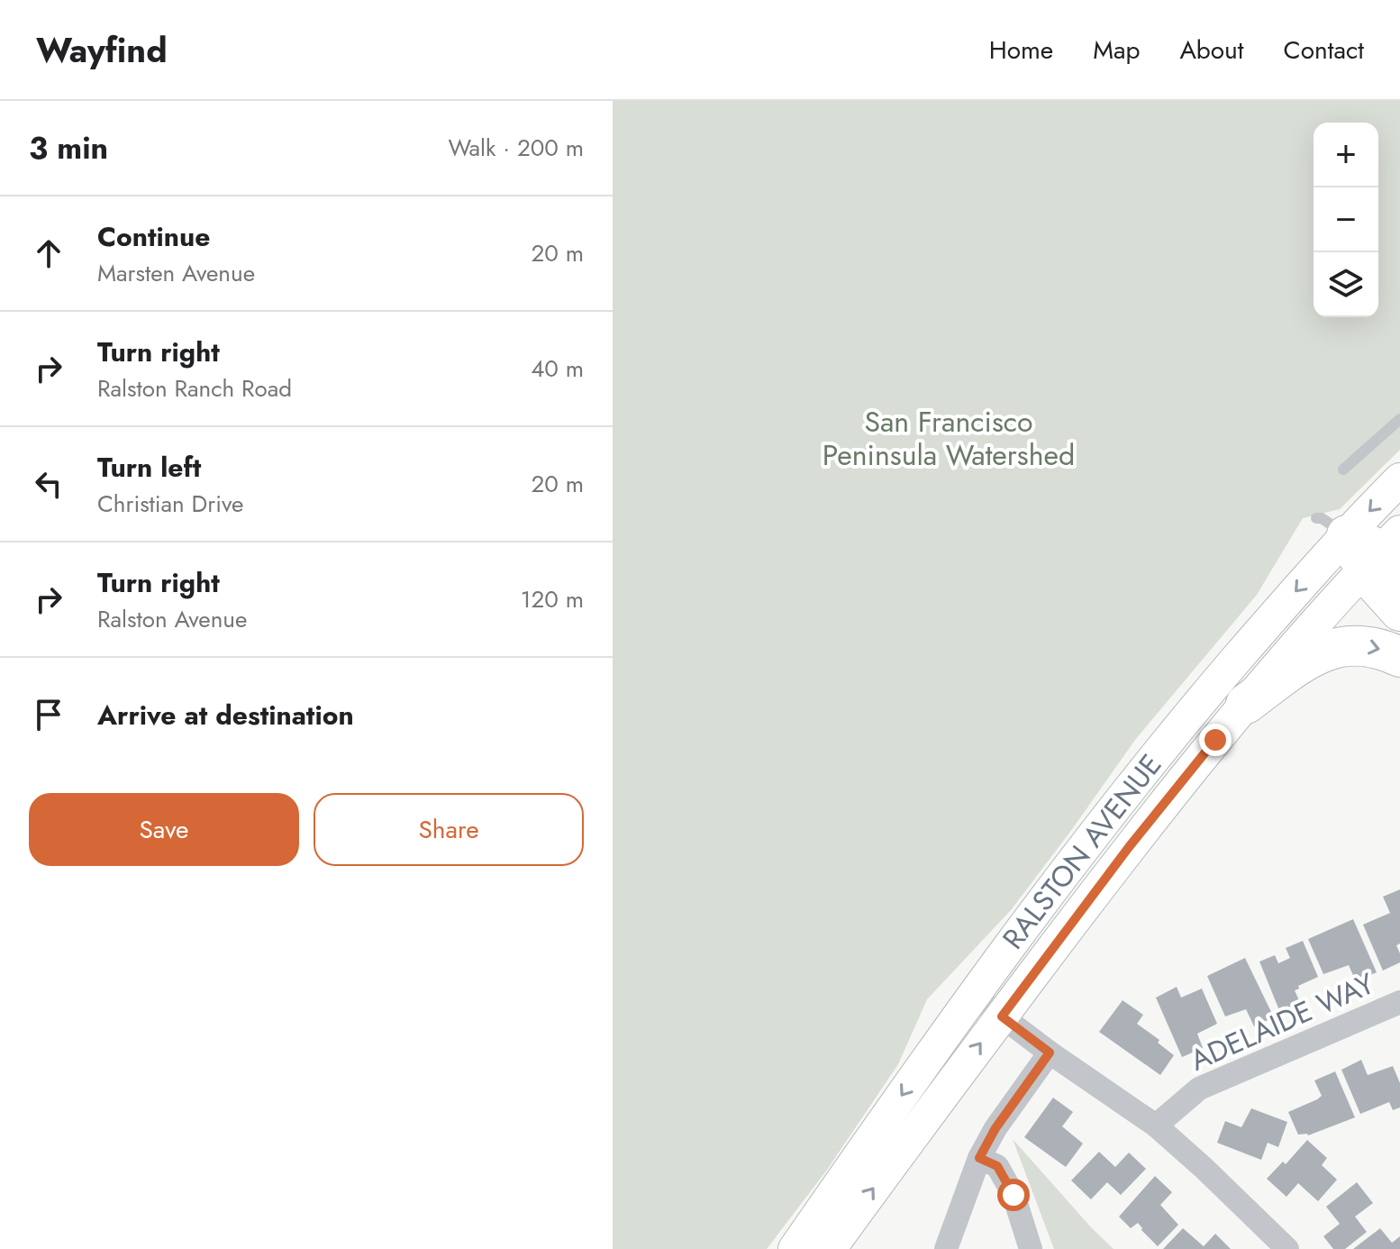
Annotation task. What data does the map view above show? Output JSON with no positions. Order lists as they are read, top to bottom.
{
  "streets": {
    "main road": ["RALSTON AVENUE"],
    "street": ["ADELAIDE WAY"]
  },
  "parks": ["San Francisco Peninsula Watershed"],
  "page": {
    "header": "Wayfind",
    "nav": [
      "Home",
      "Map",
      "About",
      "Contact"
    ],
    "heading": ["3 min", "Walk · 200 m"],
    "map_buttons": ["+", "−"],
    "list": [
      ["Continue", "Marsten Avenue", "20 m"],
      ["Turn right", "Ralston Ranch Road", "40 m"],
      ["Turn left", "Christian Drive", "20 m"],
      ["Turn right", "Ralston Avenue", "120 m"],
      "Arrive at destination"
    ],
    "buttons": ["Save", "Share"]
  }
}
